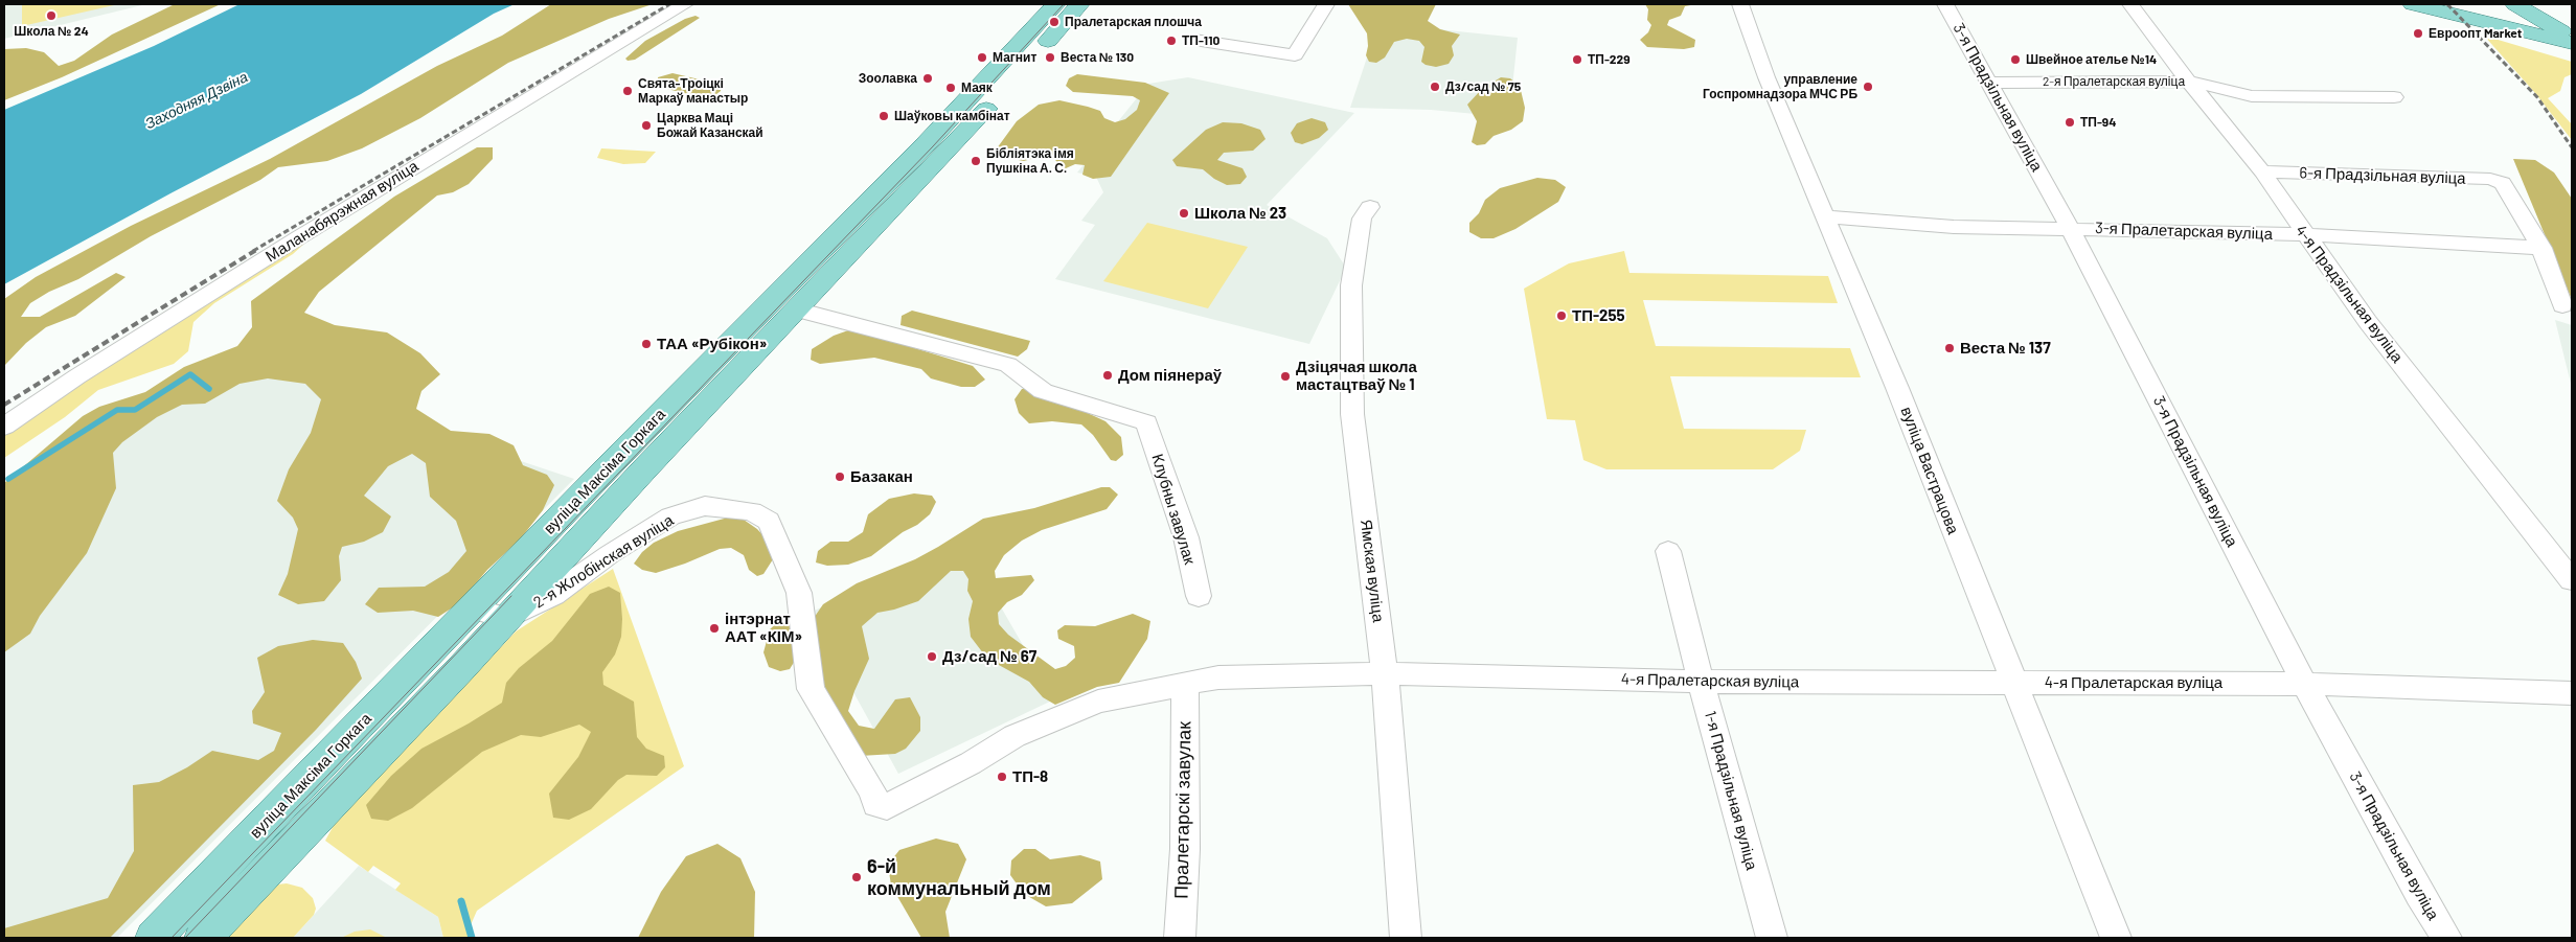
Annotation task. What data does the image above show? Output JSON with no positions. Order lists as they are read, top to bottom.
{
  "streets": {
    "main road": ["вуліца Максіма Горкага"],
    "street": [
      "2-я Пралетарская вуліца",
      "3-я Прадзільная вуліца",
      "6-я Прадзільная вуліца",
      "Маланабярэжная вуліца",
      "3-я Пралетарская вуліца",
      "4-я Прадзільная вуліца",
      "вуліца Вастрацова",
      "Клубны завулак",
      "2-я Жлобінская вуліца",
      "Ямская вуліца",
      "4-я Пралетарская вуліца",
      "1-я Прадзільная вуліца",
      "Пралетарскі завулак"
    ]
  },
  "crossings": [
    ["2-я Пралетарская вуліца", "3-я Прадзільная вуліца"],
    ["2-я Пралетарская вуліца", "4-я Прадзільная вуліца"],
    ["3-я Прадзільная вуліца", "3-я Пралетарская вуліца"],
    ["3-я Прадзільная вуліца", "4-я Пралетарская вуліца"],
    ["6-я Прадзільная вуліца", "3-я Пралетарская вуліца"],
    ["6-я Прадзільная вуліца", "4-я Прадзільная вуліца"],
    ["3-я Пралетарская вуліца", "4-я Прадзільная вуліца"],
    ["3-я Пралетарская вуліца", "вуліца Вастрацова"],
    ["вуліца Вастрацова", "4-я Пралетарская вуліца"],
    ["вуліца Максіма Горкага", "Клубны завулак"],
    ["вуліца Максіма Горкага", "2-я Жлобінская вуліца"],
    ["2-я Жлобінская вуліца", "4-я Пралетарская вуліца"],
    ["Ямская вуліца", "4-я Пралетарская вуліца"],
    ["4-я Пралетарская вуліца", "1-я Прадзільная вуліца"],
    ["4-я Пралетарская вуліца", "Пралетарскі завулак"]
  ],
  "water": ["Заходняя Дзвіна"],
  "places": [
    "Школа № 24",
    "Пралетарская плошча",
    "Евроопт Market",
    "ТП-110",
    "Магнит",
    "Веста № 130",
    "ТП-229",
    "Швейное ателье №14",
    "Зоолавка",
    "Дз/сад № 75",
    "управление Госпромнадзора МЧС РБ",
    "Маяк",
    "Свята-Троіцкі Маркаў манастыр",
    "Шаўковы камбінат",
    "ТП-94",
    "Царква Маці Божай Казанскай",
    "Бібліятэка імя Пушкіна А. С.",
    "Школа № 23",
    "ТП-255",
    "ТАА «Рубікон»",
    "Веста № 137",
    "Дом піянераў",
    "Дзіцячая школа мастацтваў № 1",
    "Базакан",
    "інтэрнат ААТ «КІМ»",
    "Дз/сад № 67",
    "ТП-8",
    "6-й коммунальный дом"
  ]
}
